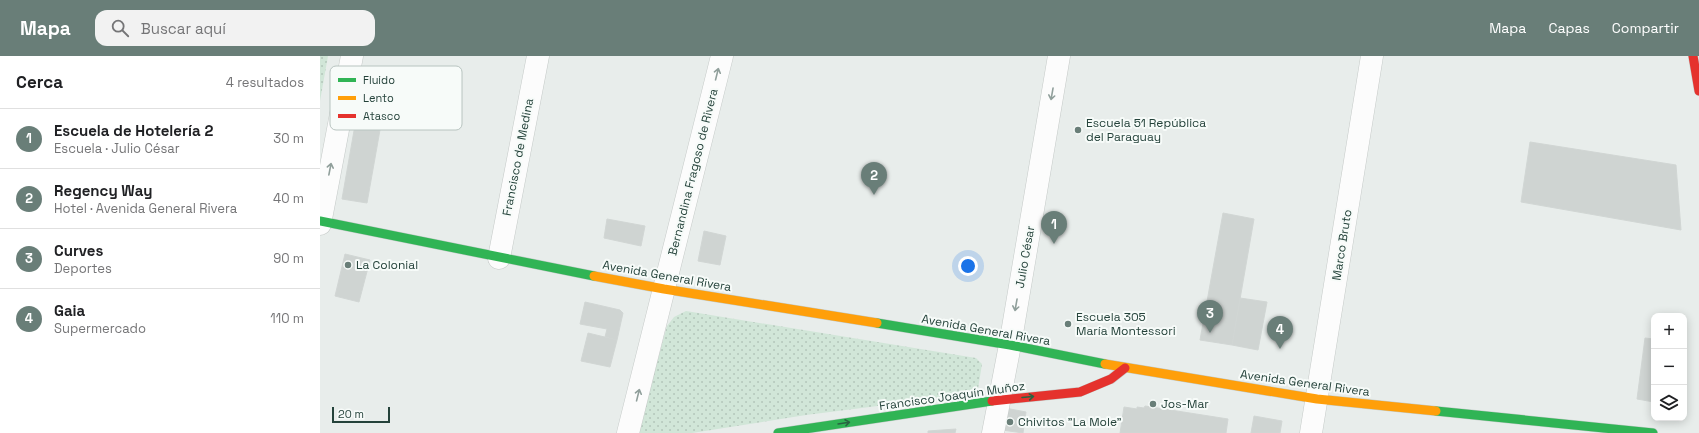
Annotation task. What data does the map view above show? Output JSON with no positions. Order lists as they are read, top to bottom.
{
  "streets": {
    "main road": ["Avenida General Rivera", "Francisco Joaquín Muñoz"],
    "street": [
      "Francisco de Medina",
      "Bernandina Fragoso de Rivera",
      "Marco Bruto",
      "Julio César"
    ]
  },
  "crossings": [
    ["Francisco de Medina", "Avenida General Rivera"],
    ["Bernandina Fragoso de Rivera", "Avenida General Rivera"],
    ["Marco Bruto", "Avenida General Rivera"],
    ["Julio César", "Avenida General Rivera"],
    ["Julio César", "Francisco Joaquín Muñoz"],
    ["Avenida General Rivera", "Francisco Joaquín Muñoz"]
  ],
  "one_way": ["Bernandina Fragoso de Rivera", "Julio César", "Francisco Joaquín Muñoz"],
  "places": [
    "Escuela 51 República del Paraguay",
    "La Colonial",
    "Escuela 305 María Montessori",
    "Jos-Mar",
    "Chivitos \"La Mole\""
  ],
  "legend": ["Fluido", "Lento", "Atasco"],
  "scale_bar": "20 m",
  "page": {
    "header": "Mapa",
    "search": "Buscar aquí",
    "nav": ["Mapa", "Capas", "Compartir"],
    "heading": ["Cerca", "4 resultados"],
    "list": [
      {
        "mark": "1",
        "name": "Escuela de Hotelería 2",
        "note": "Escuela · Julio César",
        "value": "30 m"
      },
      {
        "mark": "2",
        "name": "Regency Way",
        "note": "Hotel · Avenida General Rivera",
        "value": "40 m"
      },
      {
        "mark": "3",
        "name": "Curves",
        "note": "Deportes",
        "value": "90 m"
      },
      {
        "mark": "4",
        "name": "Gaia",
        "note": "Supermercado",
        "value": "110 m"
      }
    ],
    "pins": [
      "2",
      "1",
      "3",
      "4"
    ],
    "map_buttons": ["+", "−"],
    "scale": "20 m"
  }
}
